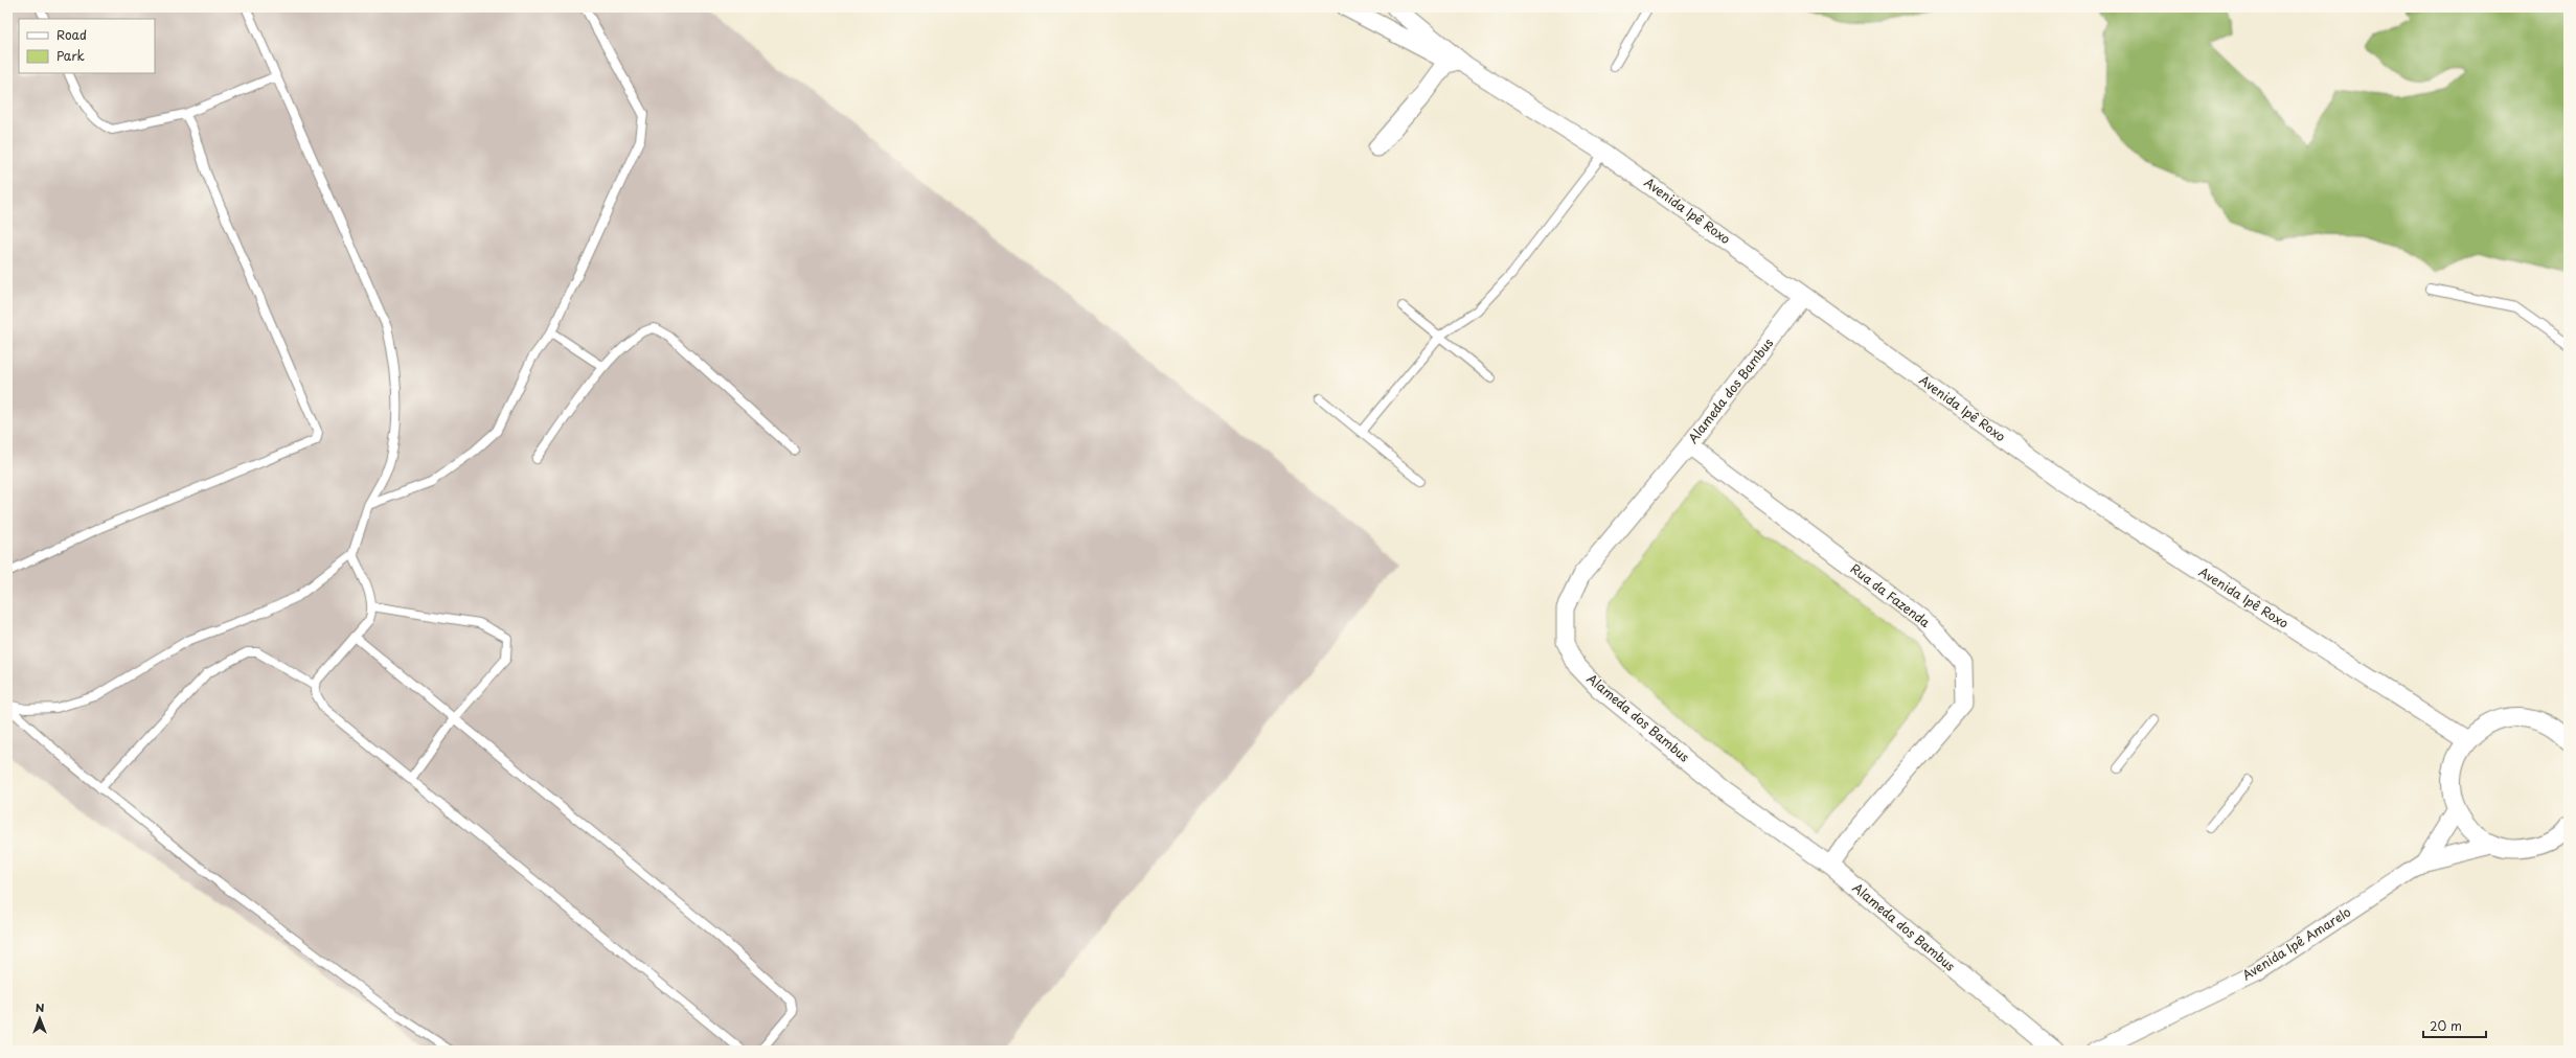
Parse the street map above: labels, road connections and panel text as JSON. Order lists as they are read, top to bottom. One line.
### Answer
{"streets":{"street":["Avenida Ipê Roxo","Alameda dos Bambus","Rua da Fazenda","Avenida Ipê Amarelo"]},"crossings":[["Avenida Ipê Roxo","Alameda dos Bambus"],["Alameda dos Bambus","Rua da Fazenda"]],"legend":["Road","Park"],"scale_bar":"20 m","north":"top"}
